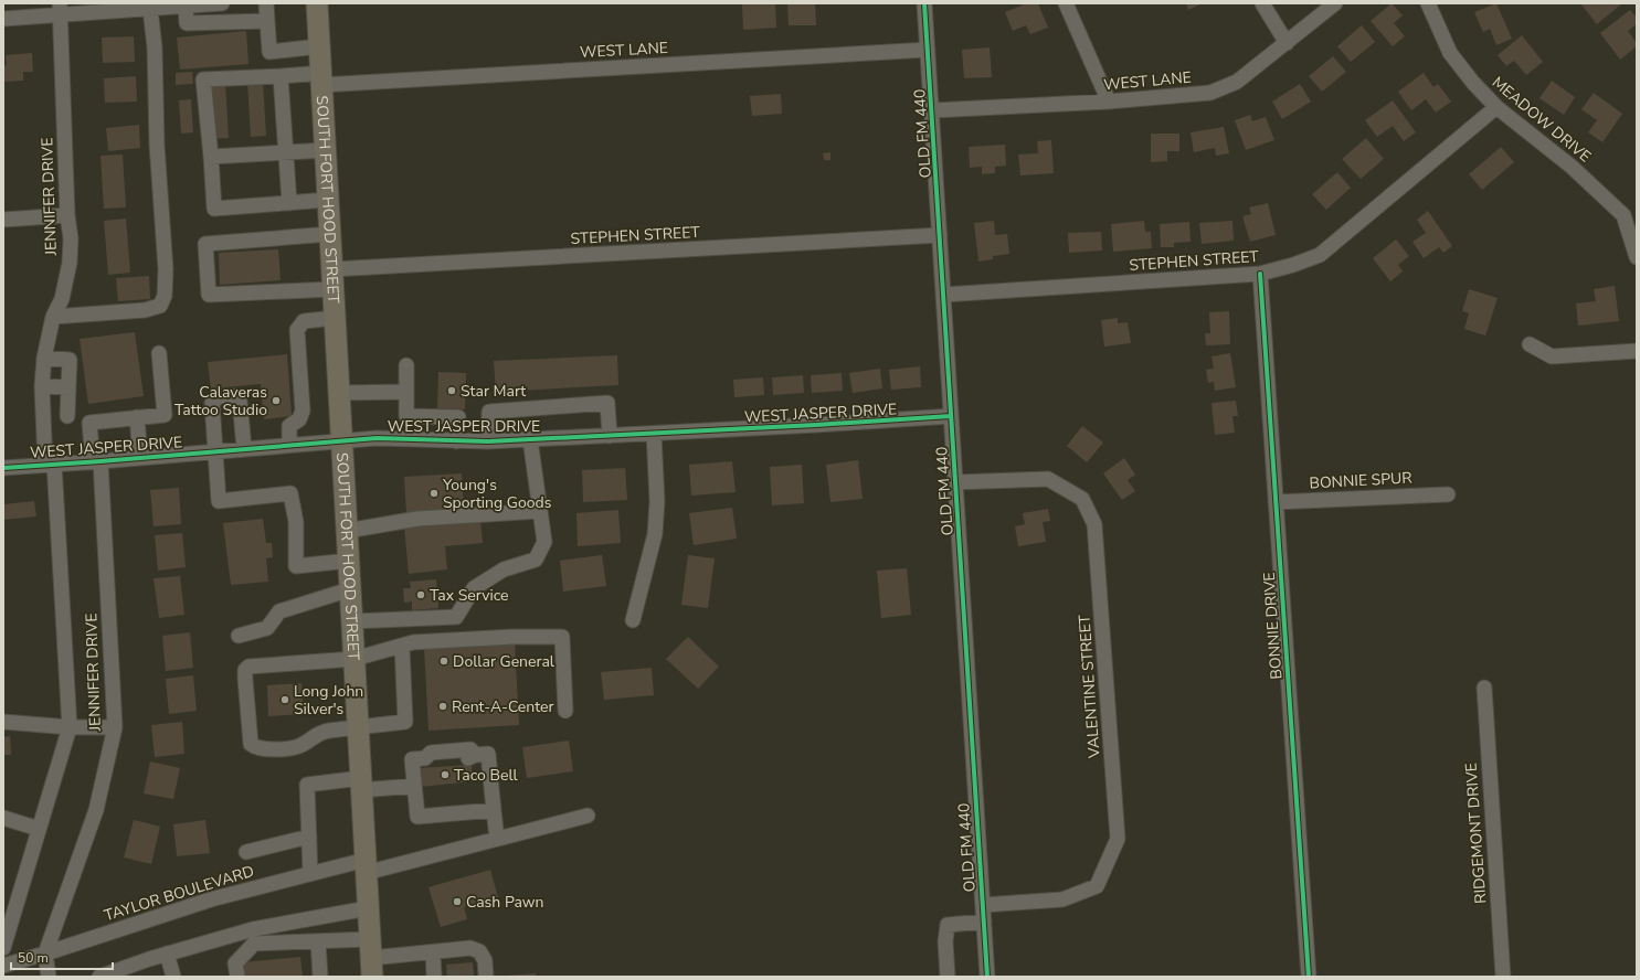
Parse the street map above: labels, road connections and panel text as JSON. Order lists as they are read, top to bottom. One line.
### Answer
{"streets":{"highway":["SOUTH FORT HOOD STREET"],"street":["WEST LANE","MEADOW DRIVE","OLD FM 440","JENNIFER DRIVE","STEPHEN STREET","WEST JASPER DRIVE","BONNIE SPUR","BONNIE DRIVE","VALENTINE STREET","RIDGEMONT DRIVE","TAYLOR BOULEVARD"]},"crossings":[["WEST LANE","OLD FM 440"],["WEST LANE","SOUTH FORT HOOD STREET"],["MEADOW DRIVE","STEPHEN STREET"],["OLD FM 440","STEPHEN STREET"],["OLD FM 440","WEST JASPER DRIVE"],["OLD FM 440","VALENTINE STREET"],["JENNIFER DRIVE","WEST JASPER DRIVE"],["JENNIFER DRIVE","TAYLOR BOULEVARD"],["SOUTH FORT HOOD STREET","STEPHEN STREET"],["SOUTH FORT HOOD STREET","WEST JASPER DRIVE"],["SOUTH FORT HOOD STREET","TAYLOR BOULEVARD"],["STEPHEN STREET","BONNIE DRIVE"],["BONNIE SPUR","BONNIE DRIVE"]],"places":["Star Mart","Calaveras Tattoo Studio","Young's Sporting Goods","Tax Service","Dollar General","Long John Silver's","Rent-A-Center","Taco Bell","Cash Pawn"],"scale_bar":"50 m"}
